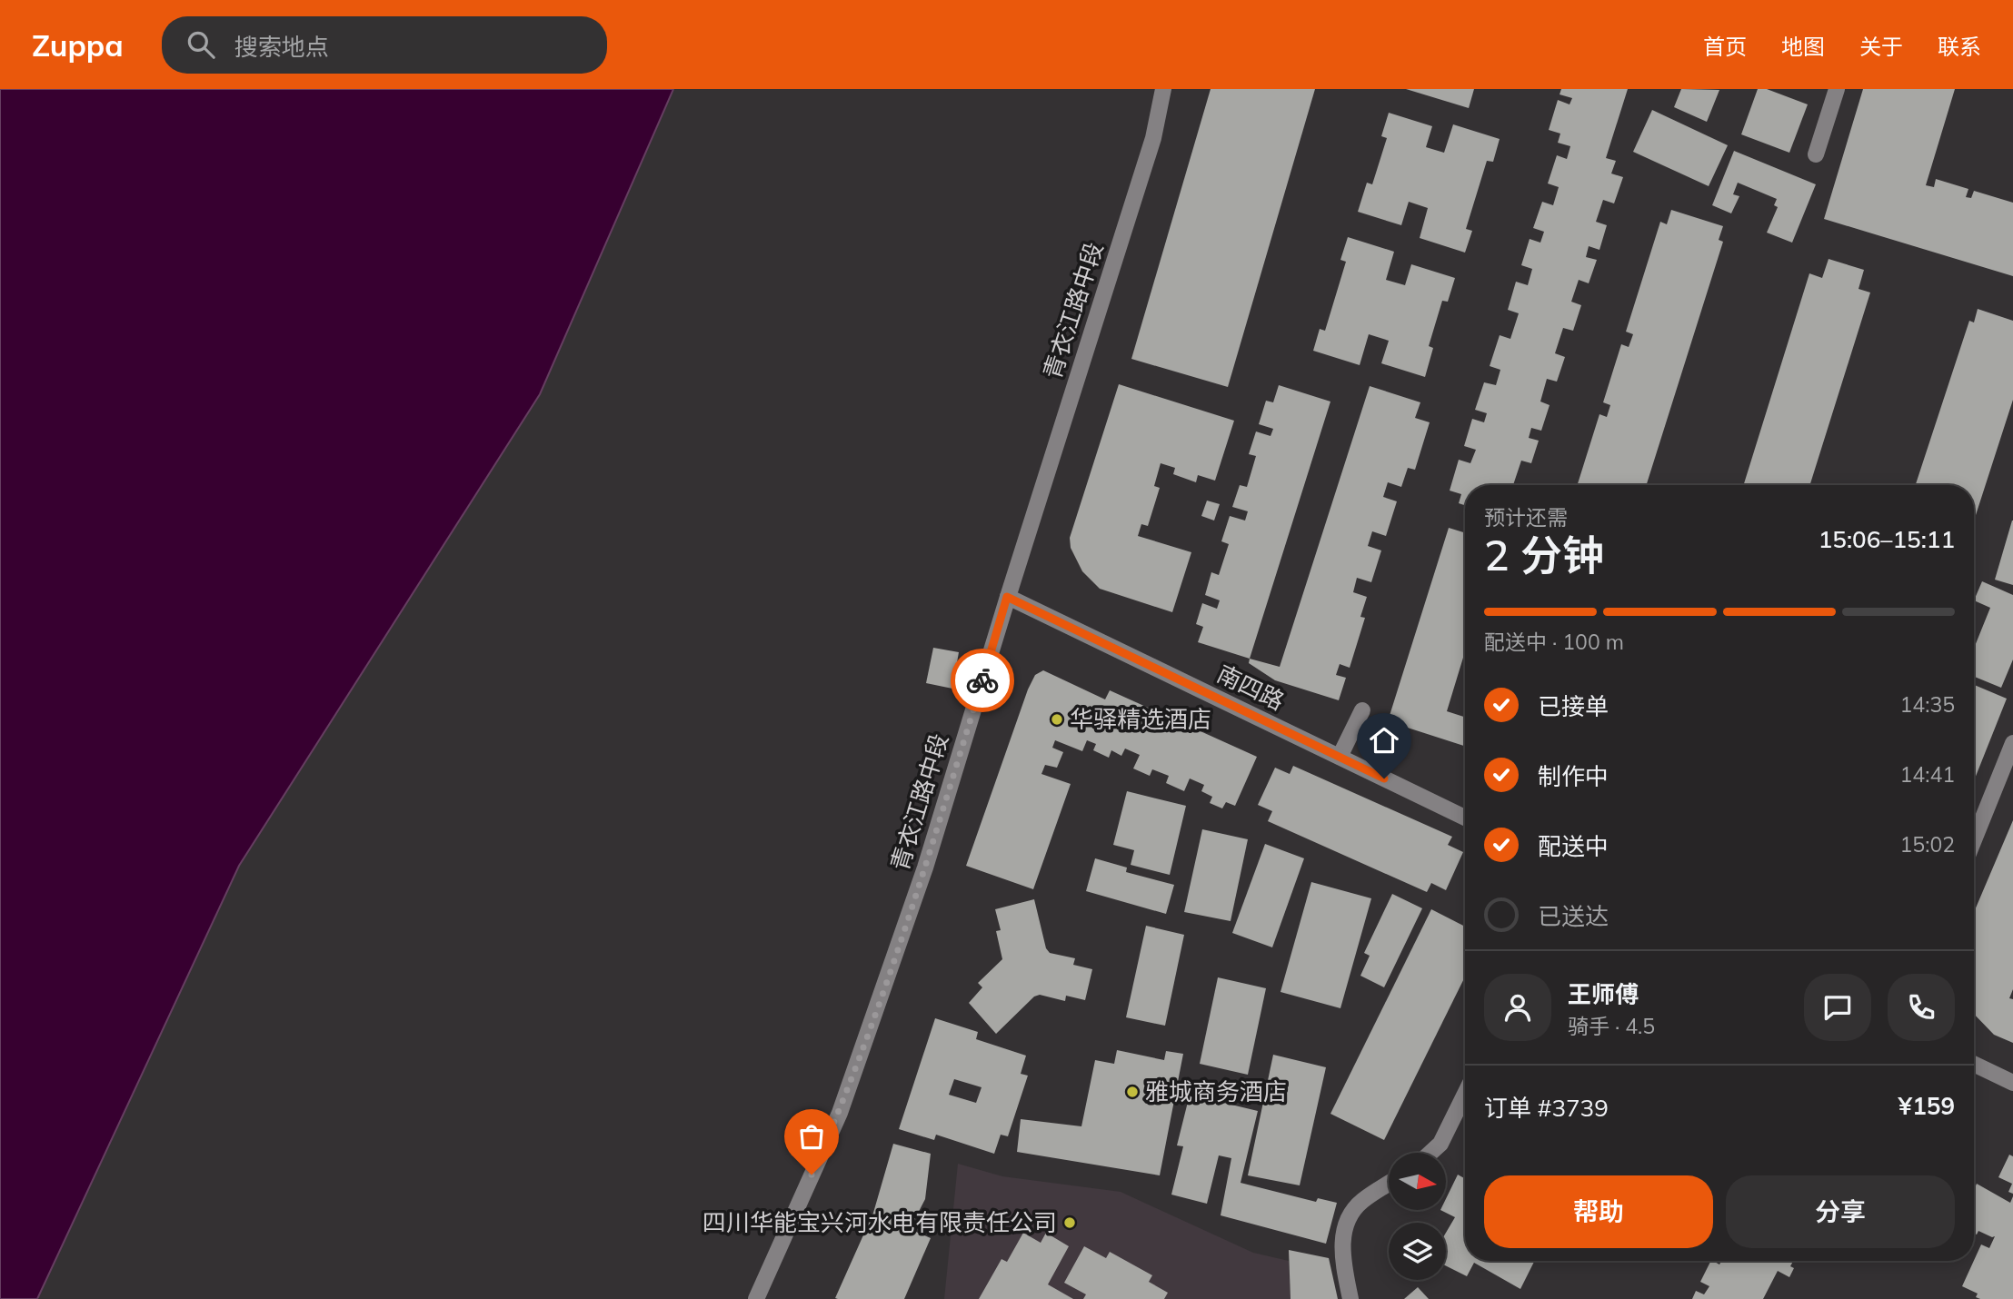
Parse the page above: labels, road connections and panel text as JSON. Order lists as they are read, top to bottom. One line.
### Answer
{"streets":{"main road":["青衣江路中段","南四路"]},"crossings":[["青衣江路中段","南四路"]],"places":["华驿精选酒店","雅城商务酒店","四川华能宝兴河水电有限责任公司"],"north":"right","page":{"header":"Zuppa","search":"搜索地点","nav":["首页","地图","关于","联系"],"heading":["2 分钟","预计还需","15:06–15:11"],"panel":["王师傅","骑手 · 4.5","订单 #3739","¥159"],"bar":"配送中 · 100 m","list":[["已接单","14:35"],["制作中","14:41"],["配送中","15:02"],"已送达"],"buttons":["帮助","分享"]}}
